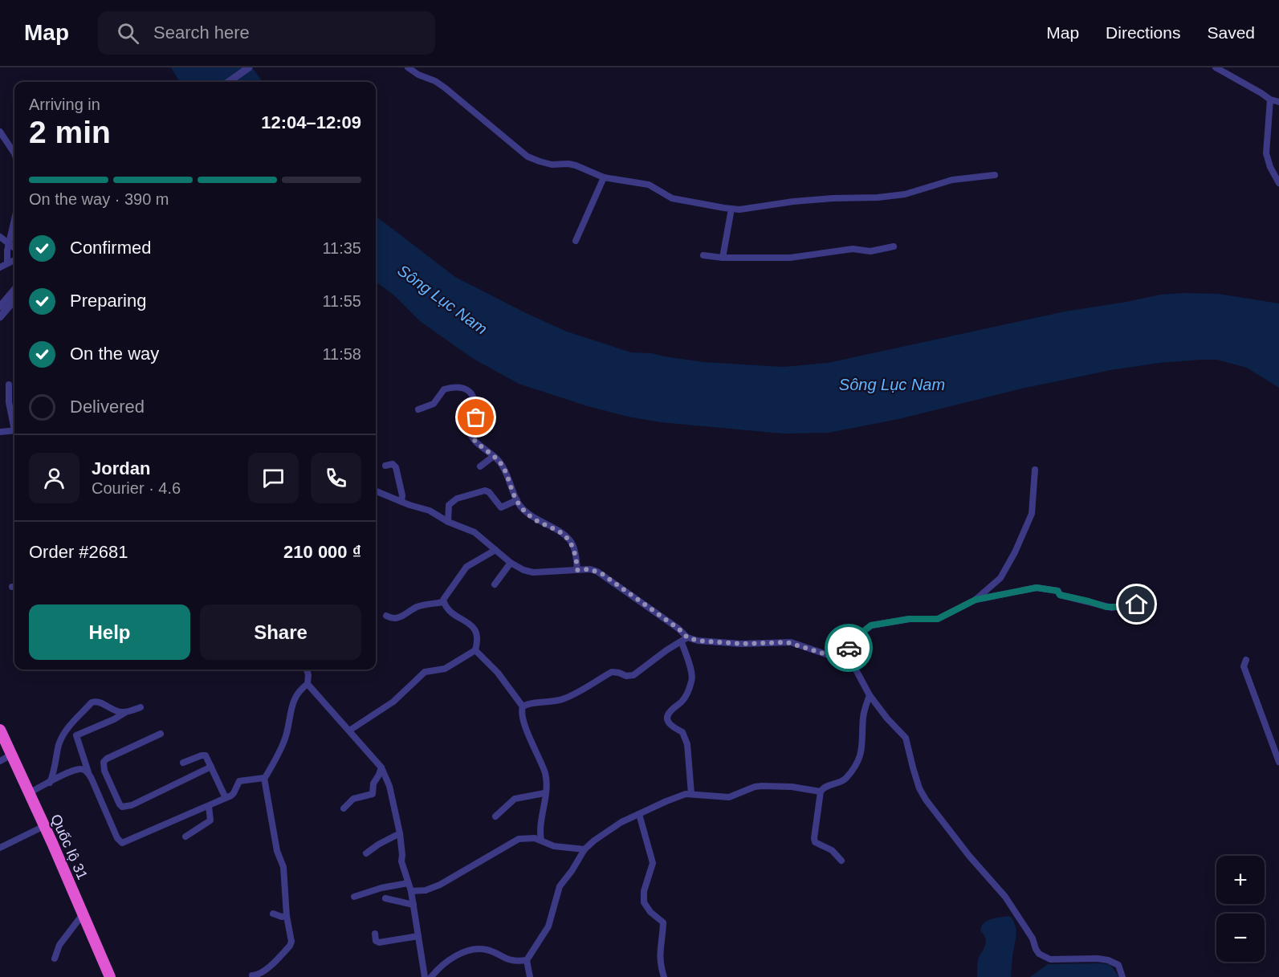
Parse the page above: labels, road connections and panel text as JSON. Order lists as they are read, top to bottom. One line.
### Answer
{"streets":{"highway":["Quốc lộ 31"]},"water":["Sông Lục Nam"],"page":{"header":"Map","search":"Search here","nav":["Map","Directions","Saved"],"heading":["2 min","Arriving in","12:04–12:09"],"panel":["Jordan","Courier · 4.6","Order #2681","210 000 ₫"],"bar":"On the way · 390 m","list":[["Confirmed","11:35"],["Preparing","11:55"],["On the way","11:58"],"Delivered"],"buttons":["Help","Share"],"map_buttons":["+","−"]}}
